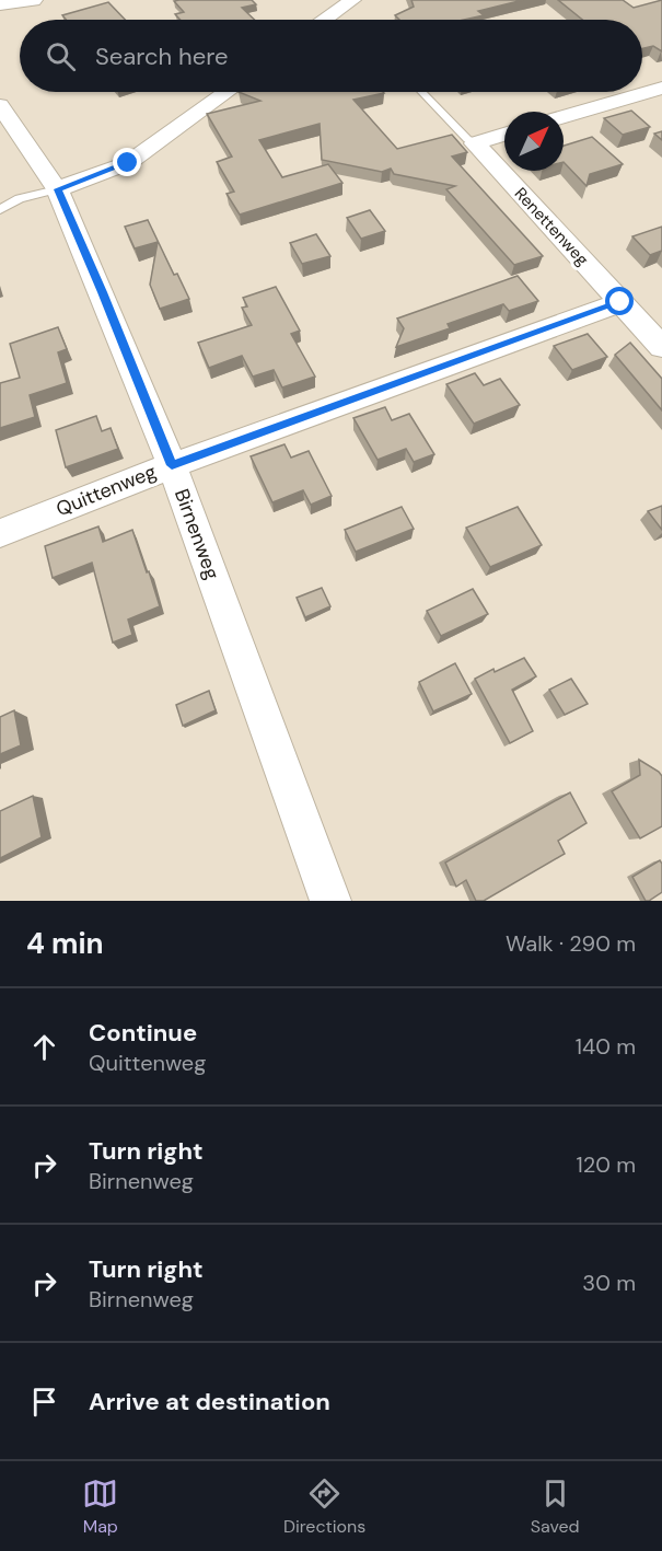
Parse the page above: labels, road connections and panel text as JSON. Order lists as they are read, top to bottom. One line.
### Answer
{"streets":{"street":["Renettenweg","Quittenweg","Birnenweg"]},"crossings":[["Renettenweg","Quittenweg"],["Quittenweg","Birnenweg"]],"north":"top right","page":{"search":"Search here","heading":["4 min","Walk · 290 m"],"list":[["Continue","Quittenweg","140 m"],["Turn right","Birnenweg","120 m"],["Turn right","Birnenweg","30 m"],"Arrive at destination"],"nav":["Map","Directions","Saved"]}}
